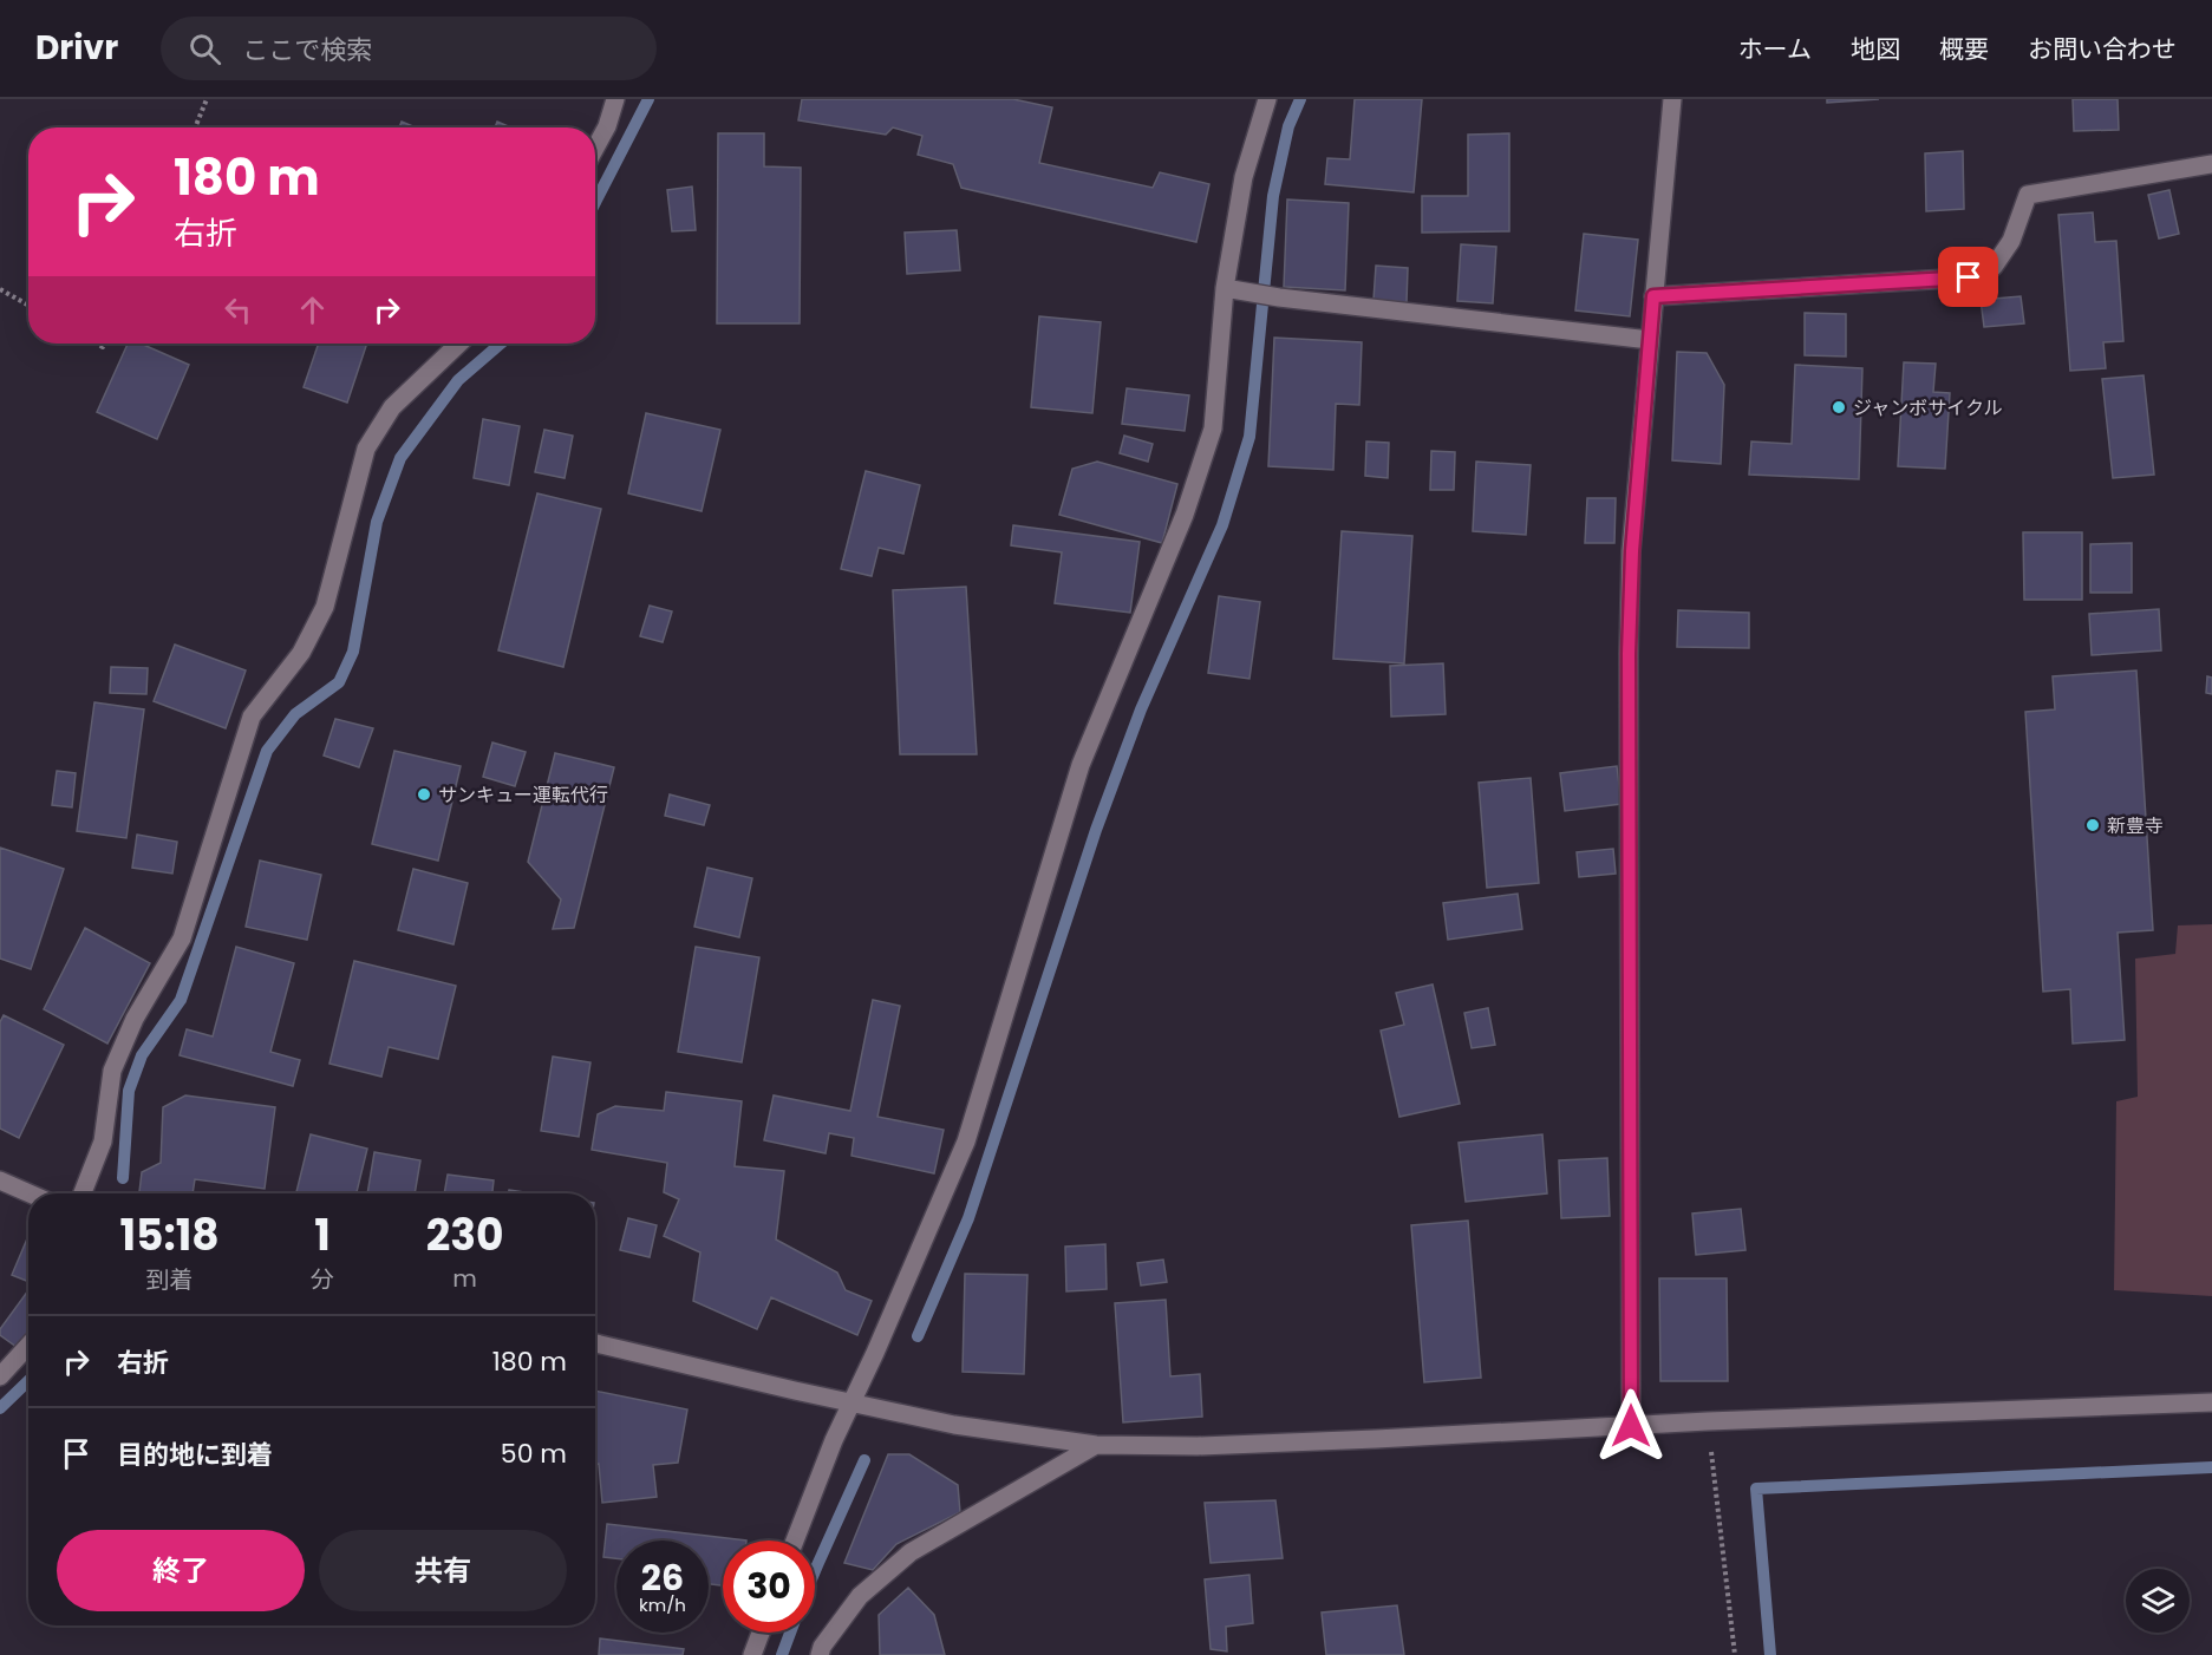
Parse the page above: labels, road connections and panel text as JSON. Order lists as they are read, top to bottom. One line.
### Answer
{"places":["ジャンボサイクル","サンキュー運転代行","新豊寺"],"page":{"header":"Drivr","search":"ここで検索","nav":["ホーム","地図","概要","お問い合わせ"],"turn":["180 m","右折"],"eta":["15:18","到着","1","分","230","m"],"list":[{"name":"右折","value":"180 m"},{"name":"目的地に到着","value":"50 m"}],"buttons":["終了","共有"],"speed":"26 km/h","limit":"30"}}
